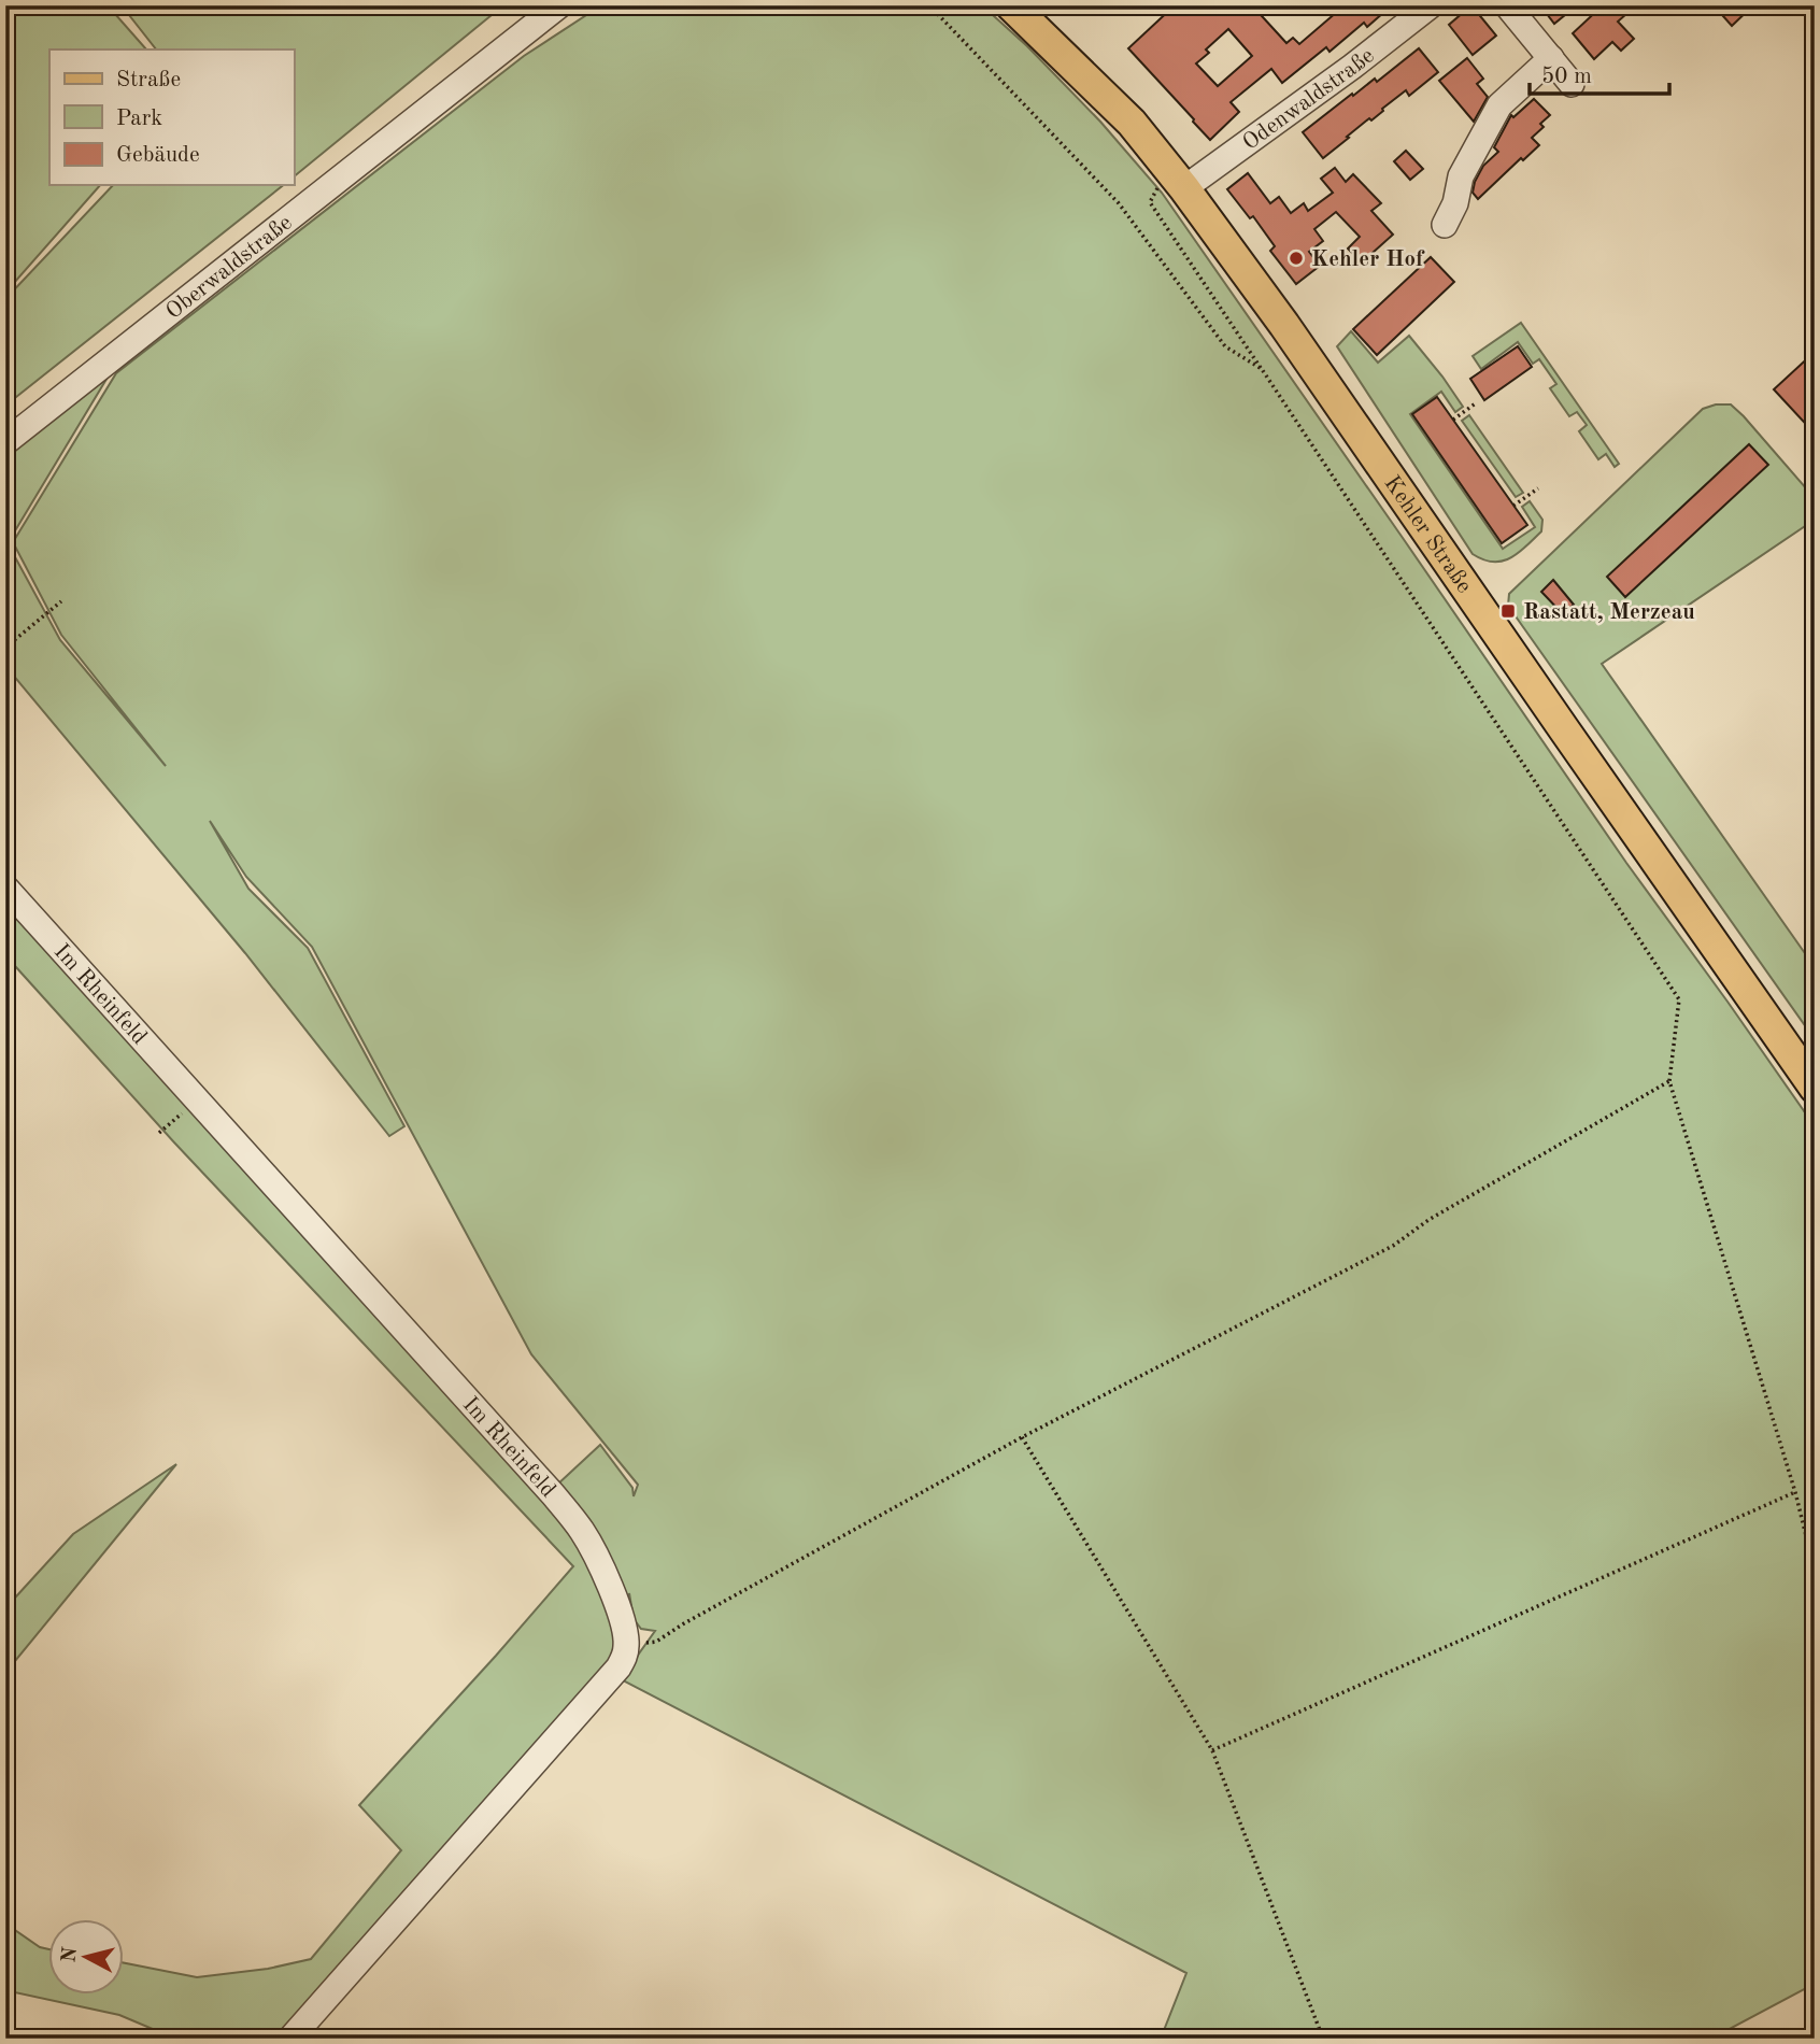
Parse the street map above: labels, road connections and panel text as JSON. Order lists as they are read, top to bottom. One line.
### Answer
{"streets":{"main road":["Kehler Straße"],"street":["Odenwaldstraße","Oberwaldstraße","Im Rheinfeld"]},"crossings":[["Odenwaldstraße","Kehler Straße"]],"places":{"other":["Kehler Hof"],"transit":["Rastatt, Merzeau"]},"legend":["Straße","Park","Gebäude"],"scale_bar":"50 m","north":"left"}
